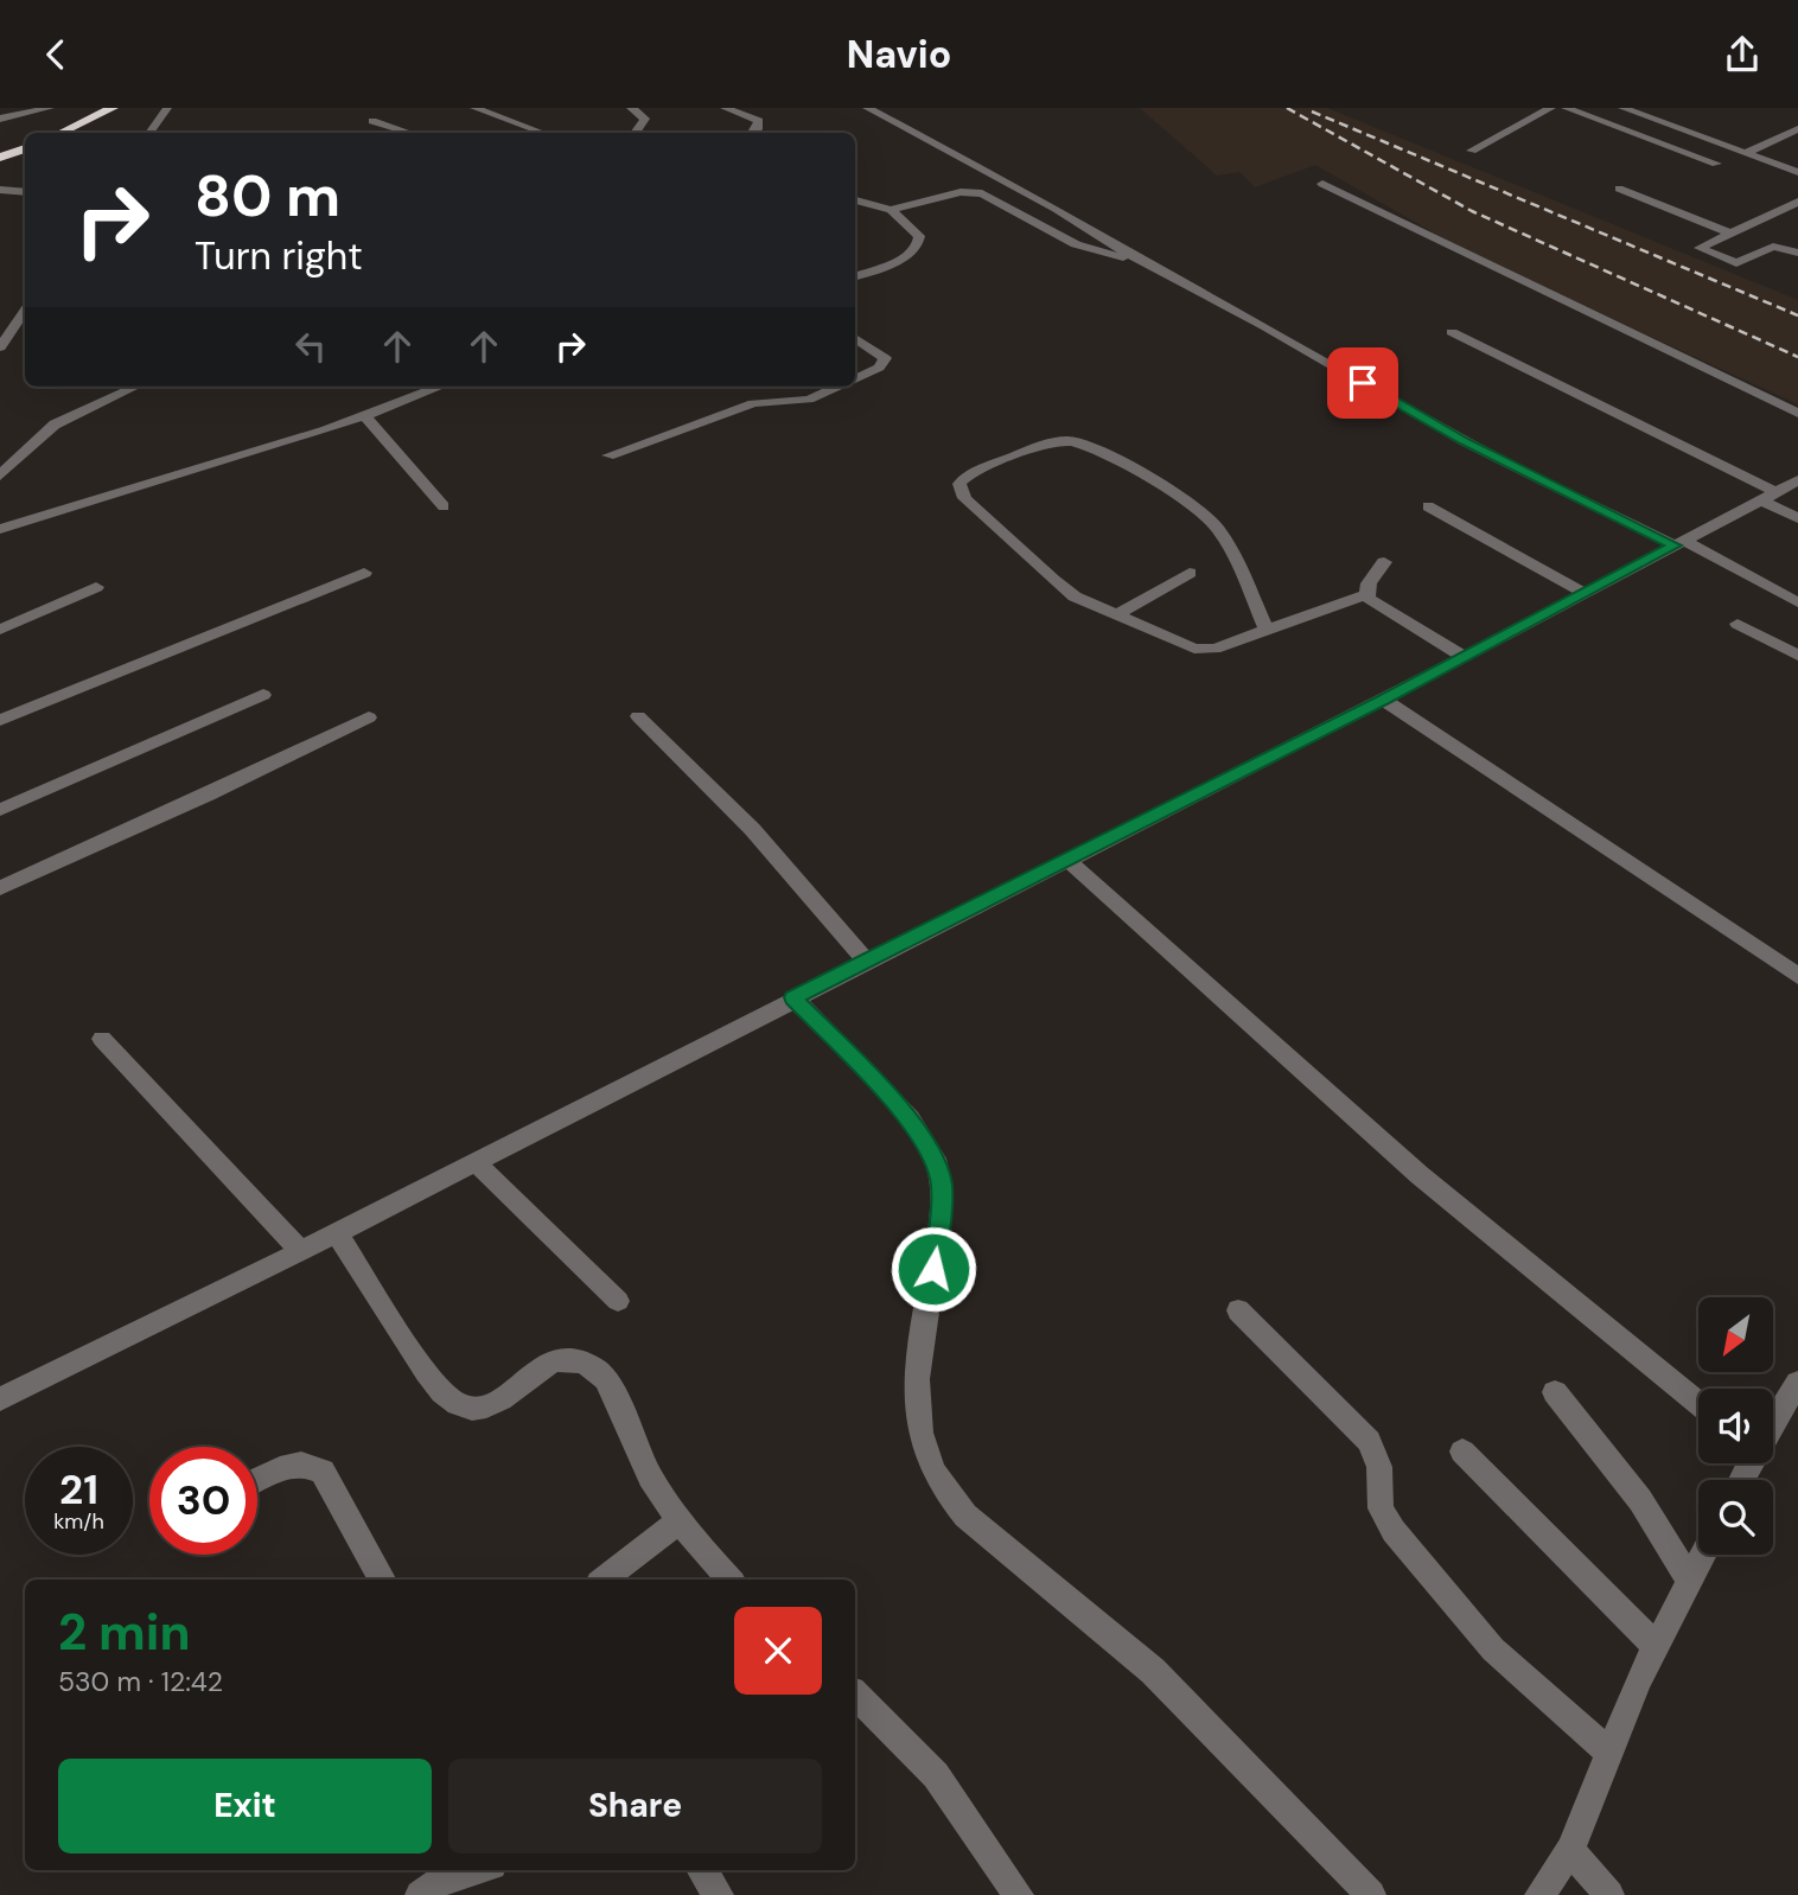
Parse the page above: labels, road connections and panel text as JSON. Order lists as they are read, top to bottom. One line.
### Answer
{"north":"bottom left","page":{"header":"Navio","turn":["80 m","Turn right"],"speed":"21 km/h","limit":"30","heading":["2 min","530 m · 12:42"],"buttons":["Exit","Share"]}}
